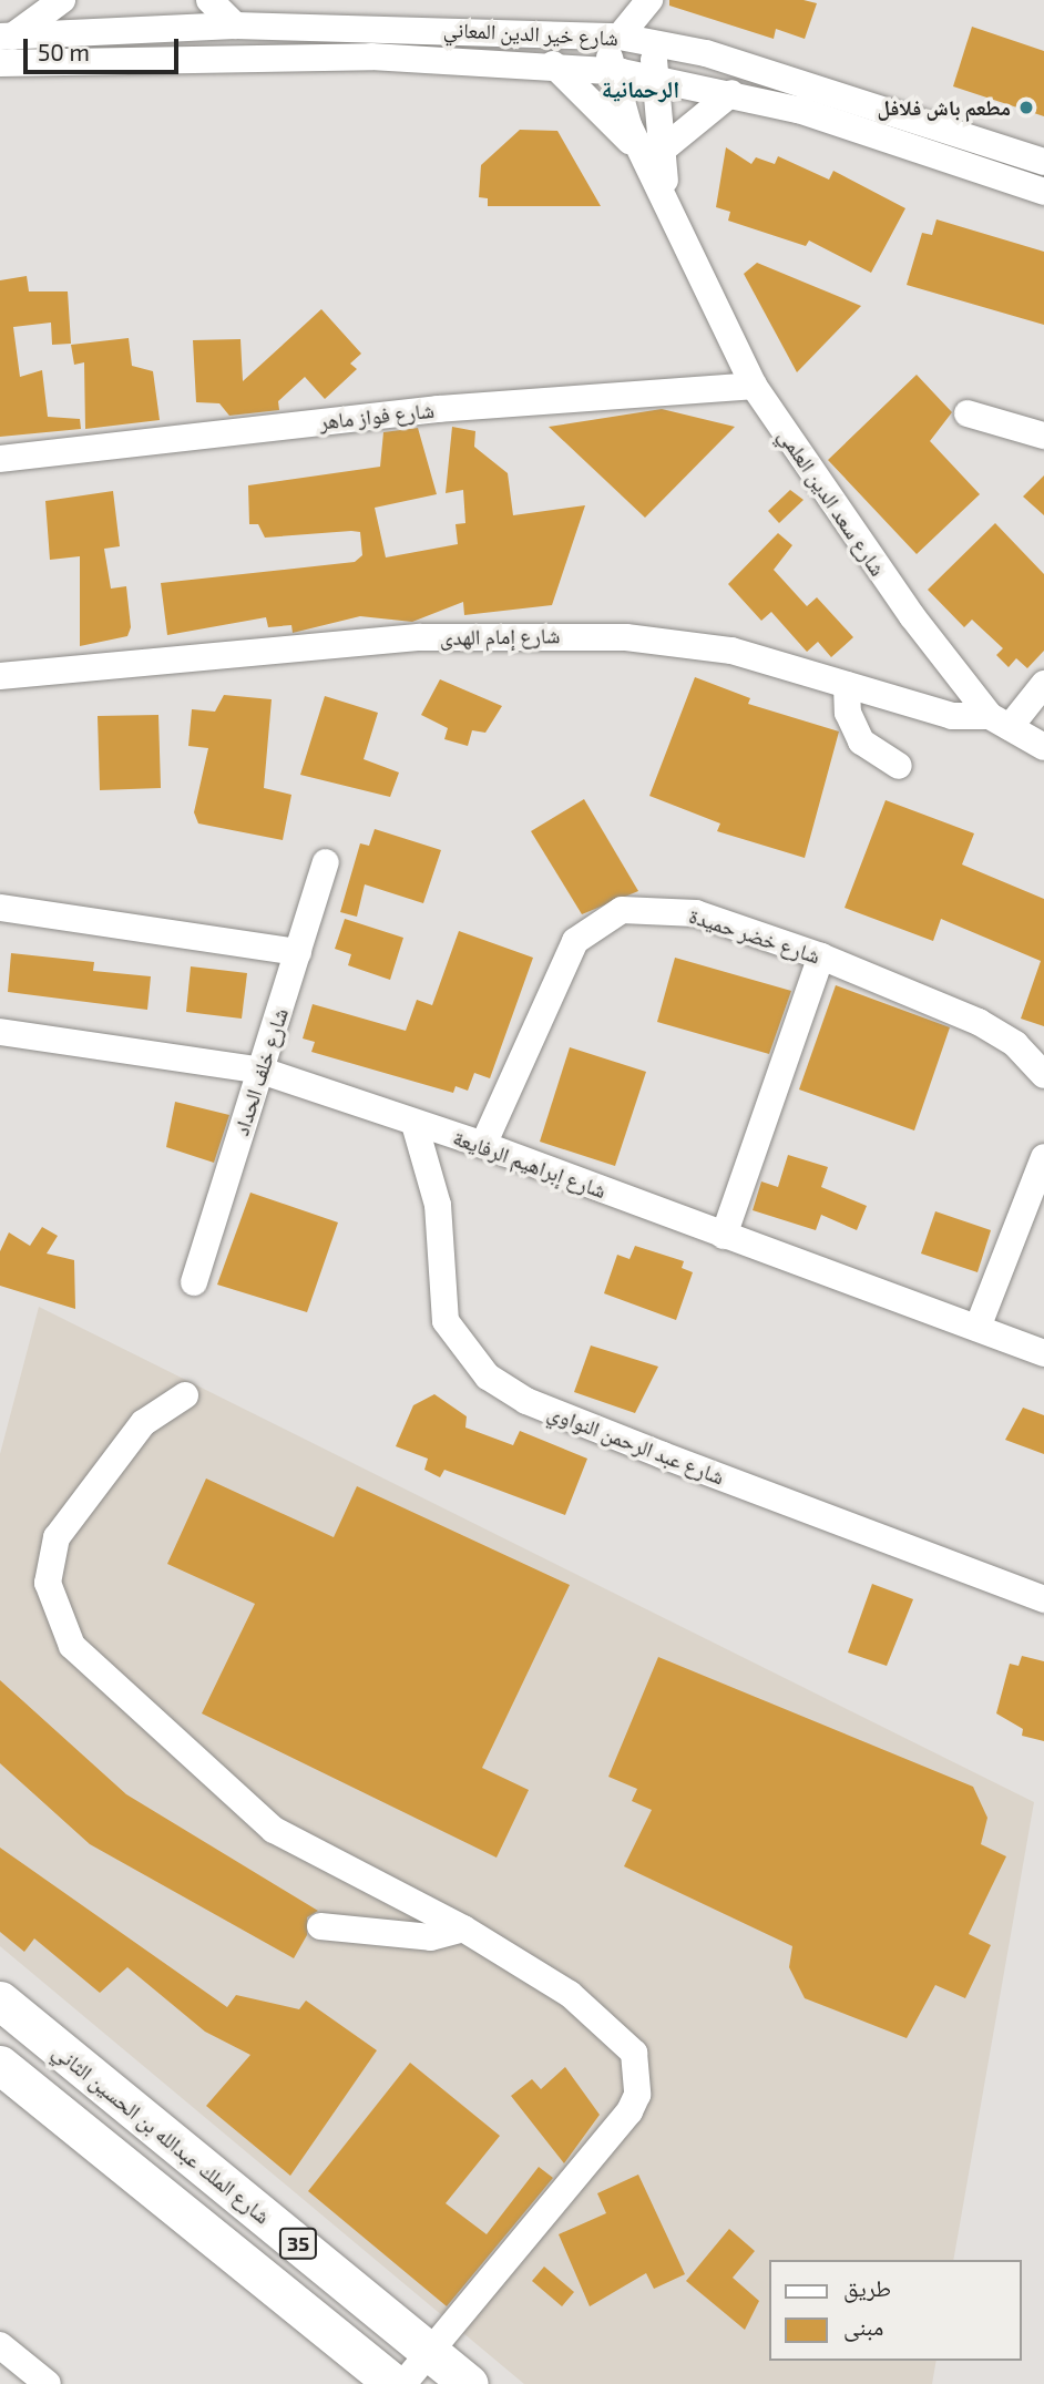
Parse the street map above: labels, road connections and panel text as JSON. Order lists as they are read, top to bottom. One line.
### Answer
{"streets":{"highway":["شارع الملك عبدالله بن الحسين الثاني","35"],"street":["شارع خير الدين المعاني","شارع فواز ماهر","شارع سعد الدين العلمي","شارع إمام الهدى","شارع خضر حميدة","شارع خلف الحداد","شارع إبراهيم الرفايعة","شارع عبد الرحمن النواوي"]},"crossings":[["شارع فواز ماهر","شارع سعد الدين العلمي"],["شارع سعد الدين العلمي","شارع إمام الهدى"],["شارع خضر حميدة","شارع إبراهيم الرفايعة"],["شارع خلف الحداد","شارع إبراهيم الرفايعة"],["شارع إبراهيم الرفايعة","شارع عبد الرحمن النواوي"]],"districts":["الرحمانية"],"places":["مطعم باش فلافل"],"legend":["طريق","مبنى"],"scale_bar":"50 m"}
